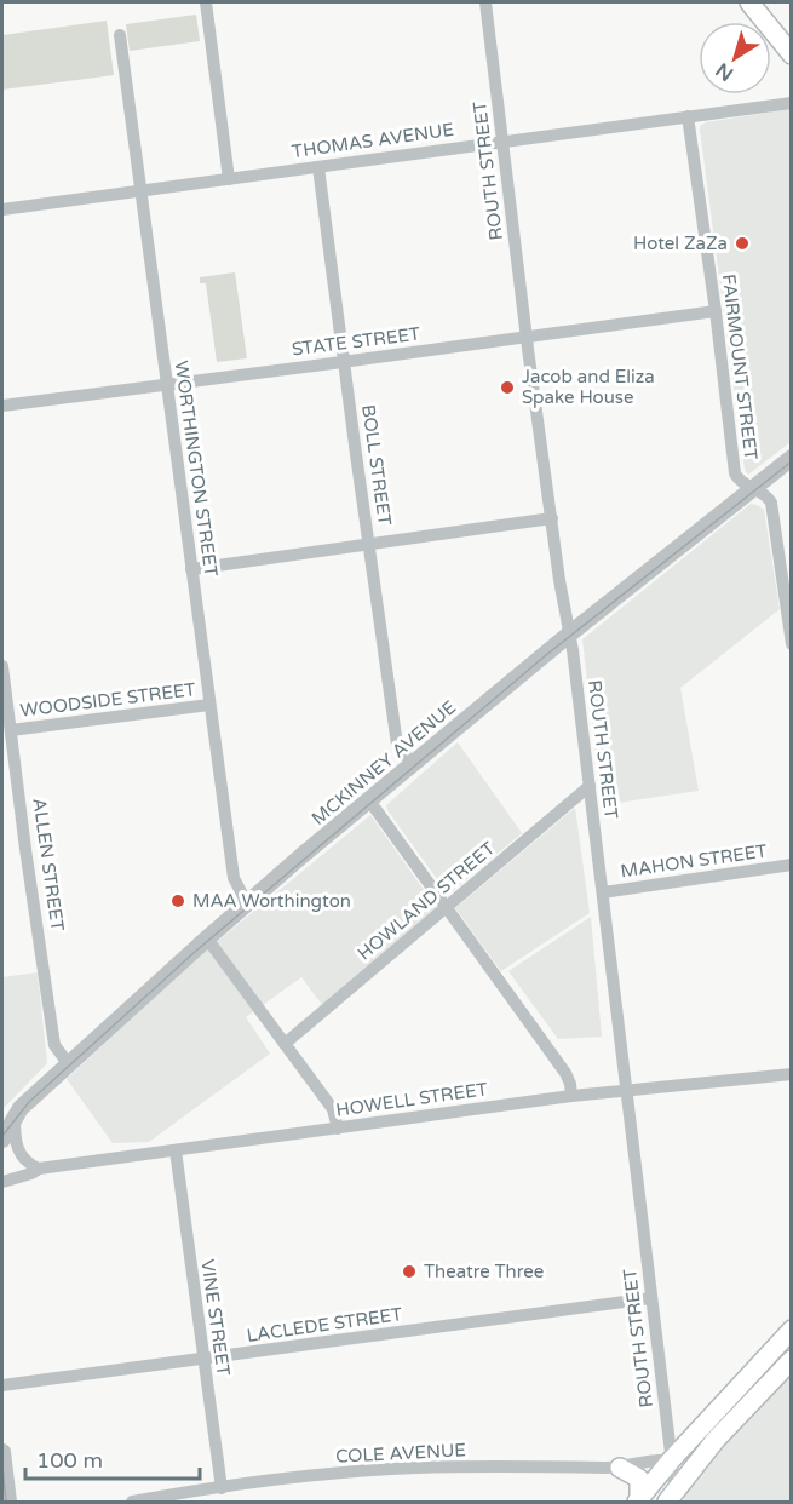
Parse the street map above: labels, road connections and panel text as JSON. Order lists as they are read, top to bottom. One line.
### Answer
{"streets":{"street":["THOMAS AVENUE","ROUTH STREET","STATE STREET","FAIRMOUNT STREET","BOLL STREET","WORTHINGTON STREET","WOODSIDE STREET","MCKINNEY AVENUE","MAHON STREET","ALLEN STREET","HOWLAND STREET","HOWELL STREET","VINE STREET","LACLEDE STREET","COLE AVENUE"]},"crossings":[["THOMAS AVENUE","ROUTH STREET"],["THOMAS AVENUE","FAIRMOUNT STREET"],["THOMAS AVENUE","BOLL STREET"],["THOMAS AVENUE","WORTHINGTON STREET"],["ROUTH STREET","STATE STREET"],["ROUTH STREET","MCKINNEY AVENUE"],["ROUTH STREET","MAHON STREET"],["ROUTH STREET","HOWLAND STREET"],["ROUTH STREET","HOWELL STREET"],["ROUTH STREET","LACLEDE STREET"],["ROUTH STREET","COLE AVENUE"],["STATE STREET","FAIRMOUNT STREET"],["STATE STREET","BOLL STREET"],["STATE STREET","WORTHINGTON STREET"],["FAIRMOUNT STREET","MCKINNEY AVENUE"],["BOLL STREET","MCKINNEY AVENUE"],["WORTHINGTON STREET","WOODSIDE STREET"],["WORTHINGTON STREET","MCKINNEY AVENUE"],["WOODSIDE STREET","ALLEN STREET"],["MCKINNEY AVENUE","ALLEN STREET"],["HOWELL STREET","VINE STREET"],["VINE STREET","LACLEDE STREET"],["VINE STREET","COLE AVENUE"]],"places":["Hotel ZaZa","Jacob and Eliza Spake House","MAA Worthington","Theatre Three"],"scale_bar":"100 m","north":"bottom left"}
